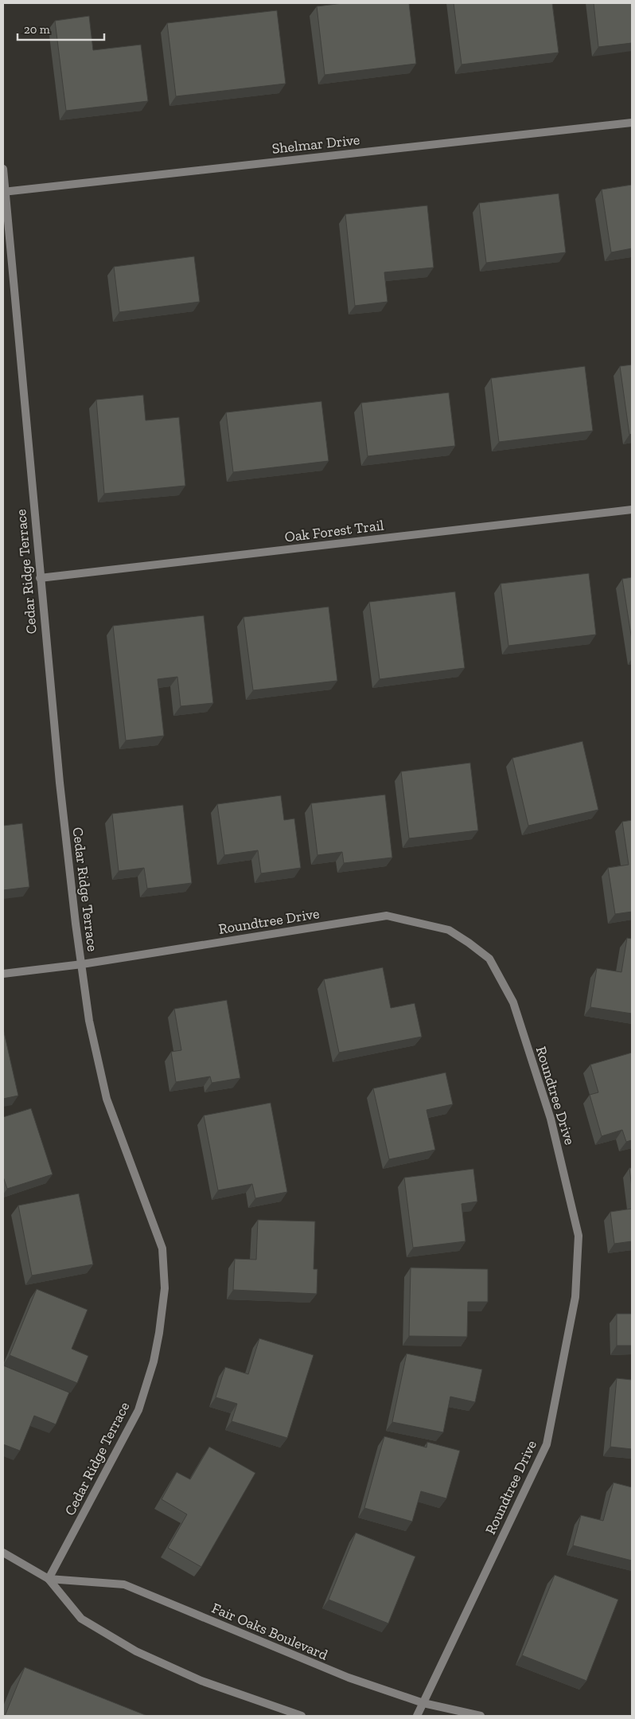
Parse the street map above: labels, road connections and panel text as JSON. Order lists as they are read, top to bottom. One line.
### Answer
{"streets":{"street":["Shelmar Drive","Oak Forest Trail","Cedar Ridge Terrace","Roundtree Drive","Fair Oaks Boulevard"]},"crossings":[["Shelmar Drive","Cedar Ridge Terrace"],["Oak Forest Trail","Cedar Ridge Terrace"],["Cedar Ridge Terrace","Roundtree Drive"],["Cedar Ridge Terrace","Fair Oaks Boulevard"],["Roundtree Drive","Fair Oaks Boulevard"]],"scale_bar":"20 m"}
